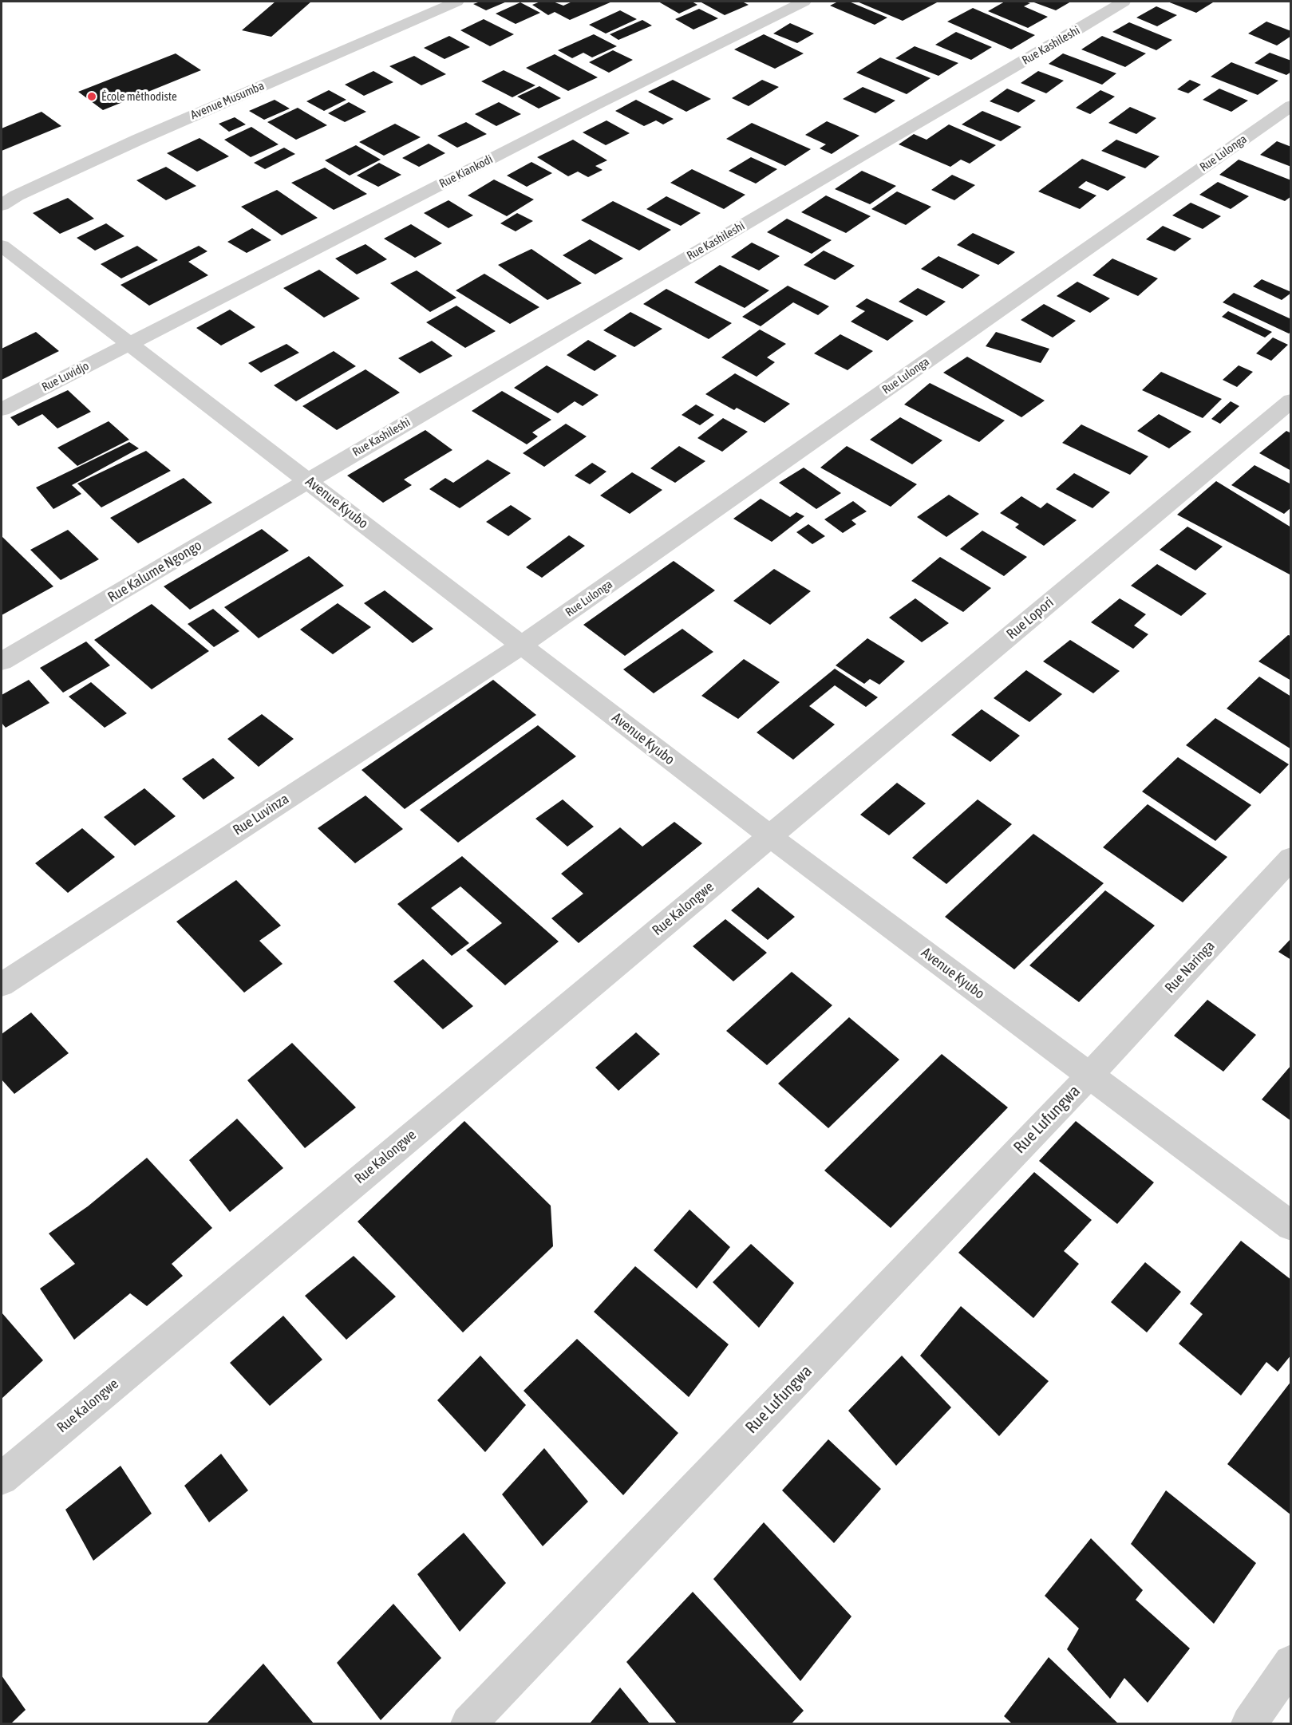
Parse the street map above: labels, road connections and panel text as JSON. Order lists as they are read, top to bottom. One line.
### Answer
{"streets":{"street":["Rue Kashileshi","Avenue Musumba","Rue Lulonga","Rue Kiankodi","Rue Luvidjo","Avenue Kyubo","Rue Kalume Ngongo","Rue Lopori","Rue Luvinza","Rue Kalongwe","Rue Naringa","Rue Lufungwa"]},"crossings":[["Rue Kashileshi","Avenue Kyubo"],["Rue Kashileshi","Rue Kalume Ngongo"],["Rue Lulonga","Avenue Kyubo"],["Rue Lulonga","Rue Luvinza"],["Rue Kiankodi","Rue Luvidjo"],["Rue Kiankodi","Avenue Kyubo"],["Rue Luvidjo","Avenue Kyubo"],["Avenue Kyubo","Rue Kalume Ngongo"],["Avenue Kyubo","Rue Lopori"],["Avenue Kyubo","Rue Luvinza"],["Avenue Kyubo","Rue Kalongwe"],["Avenue Kyubo","Rue Naringa"],["Avenue Kyubo","Rue Lufungwa"],["Rue Lopori","Rue Kalongwe"],["Rue Naringa","Rue Lufungwa"]],"places":["École méthodiste"]}
